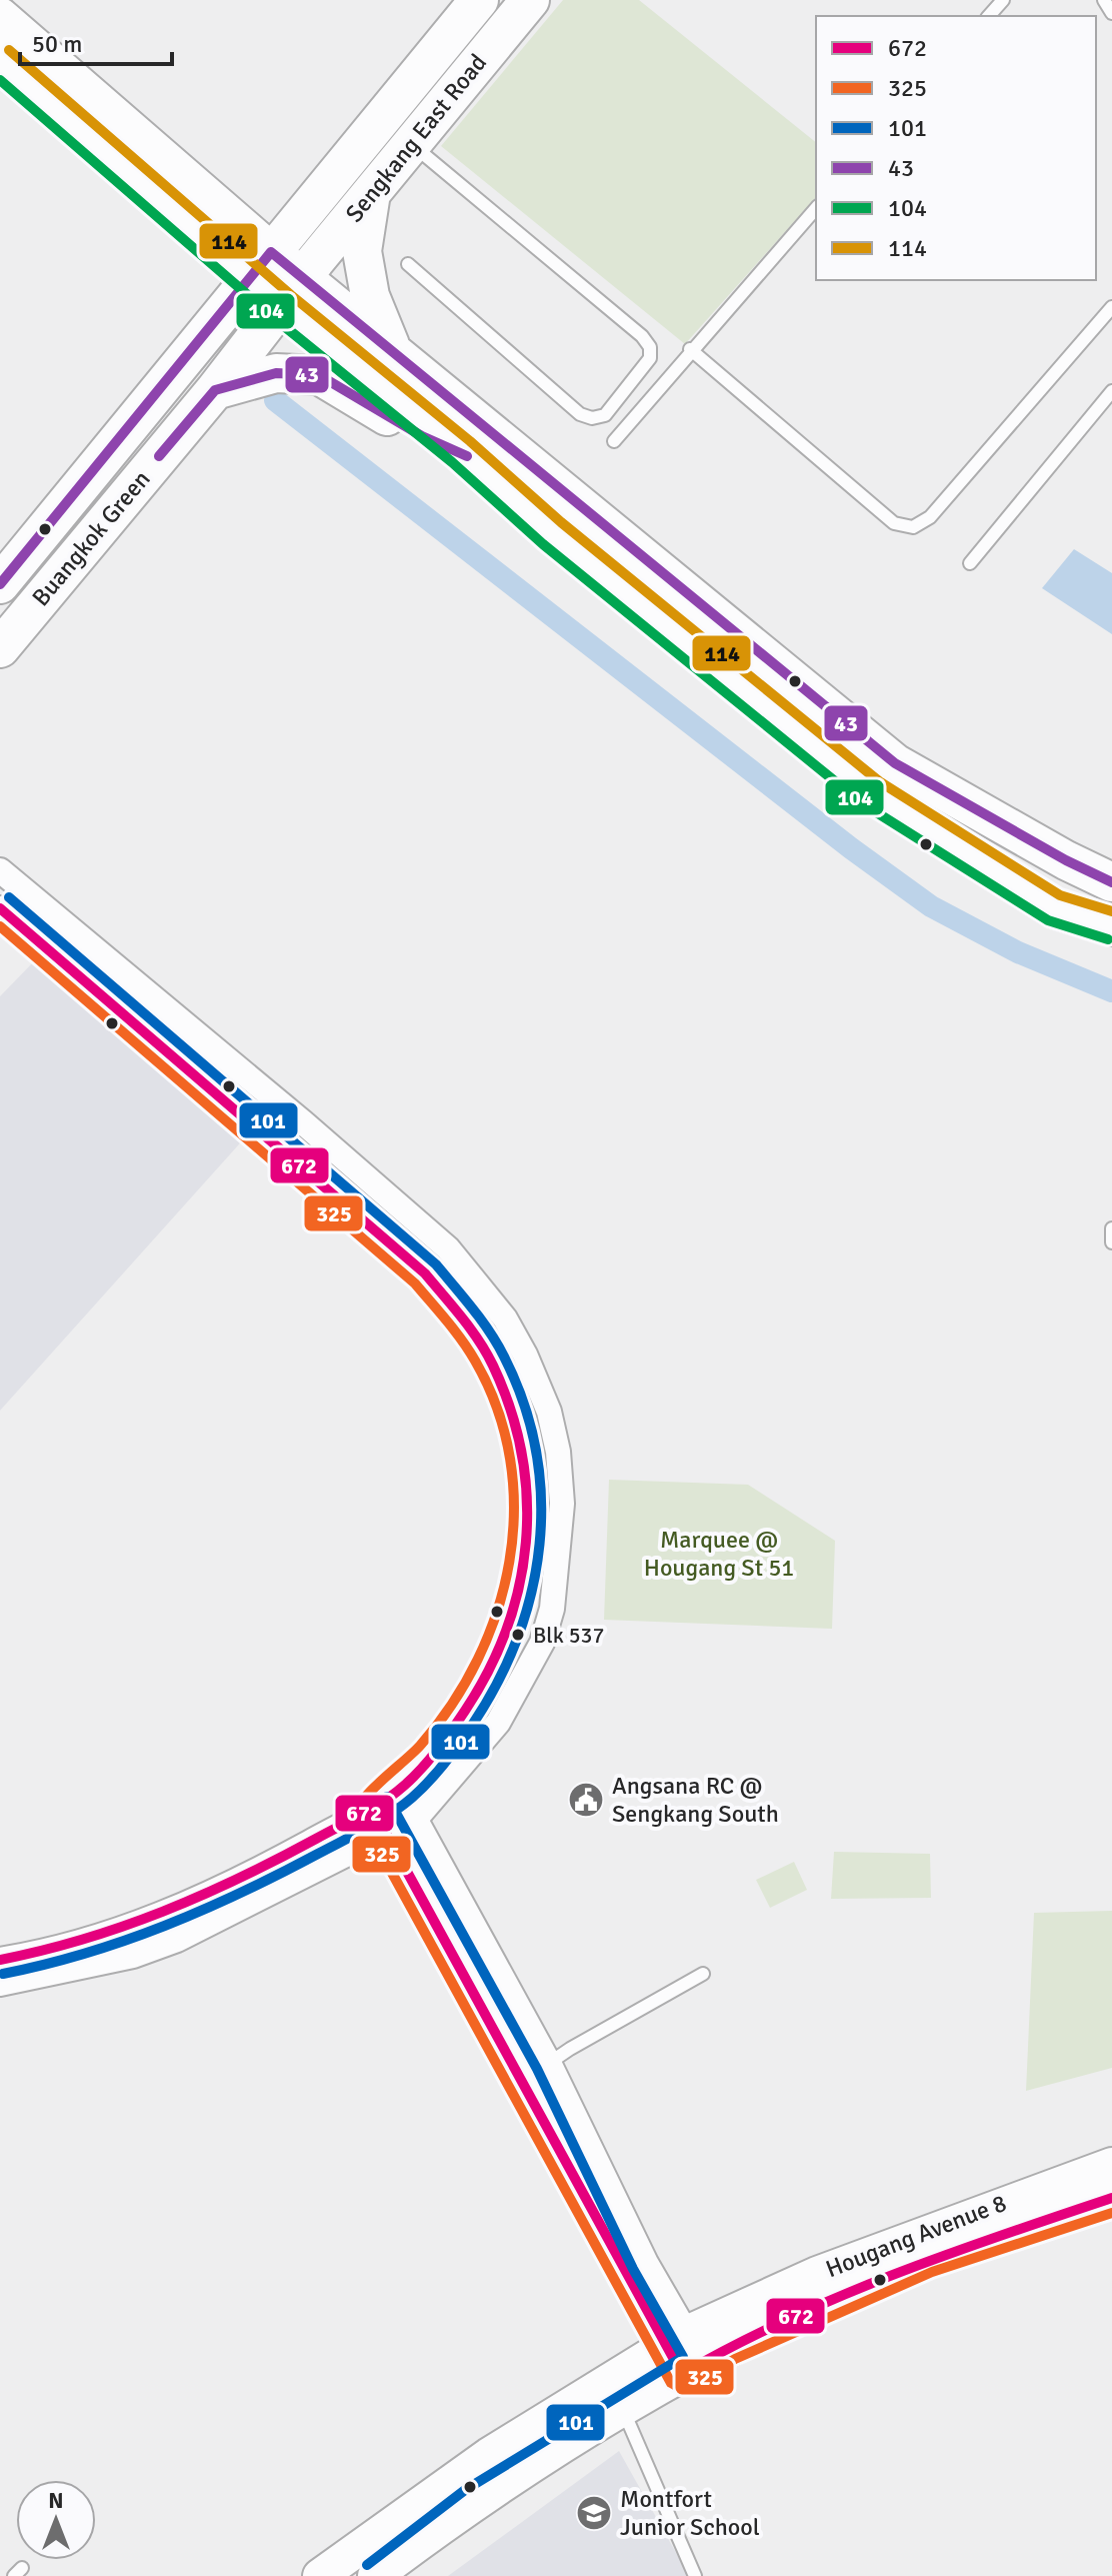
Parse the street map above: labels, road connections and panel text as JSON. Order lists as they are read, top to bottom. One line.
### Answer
{"streets":{"main road":["Sengkang East Road","Buangkok Green","Hougang Avenue 8"]},"crossings":[["Sengkang East Road","Buangkok Green"]],"parks":["Marquee @ Hougang St 51"],"places":{"other":["Blk 537"],"public building":["Angsana RC @ Sengkang South"],"school or university":["Montfort Junior School"]},"lines":["transit line 114","transit line 104","transit line 43","transit line 101","transit line 672","transit line 325"],"legend":["672","325","101","43","104","114"],"scale_bar":"50 m","north":"top"}
